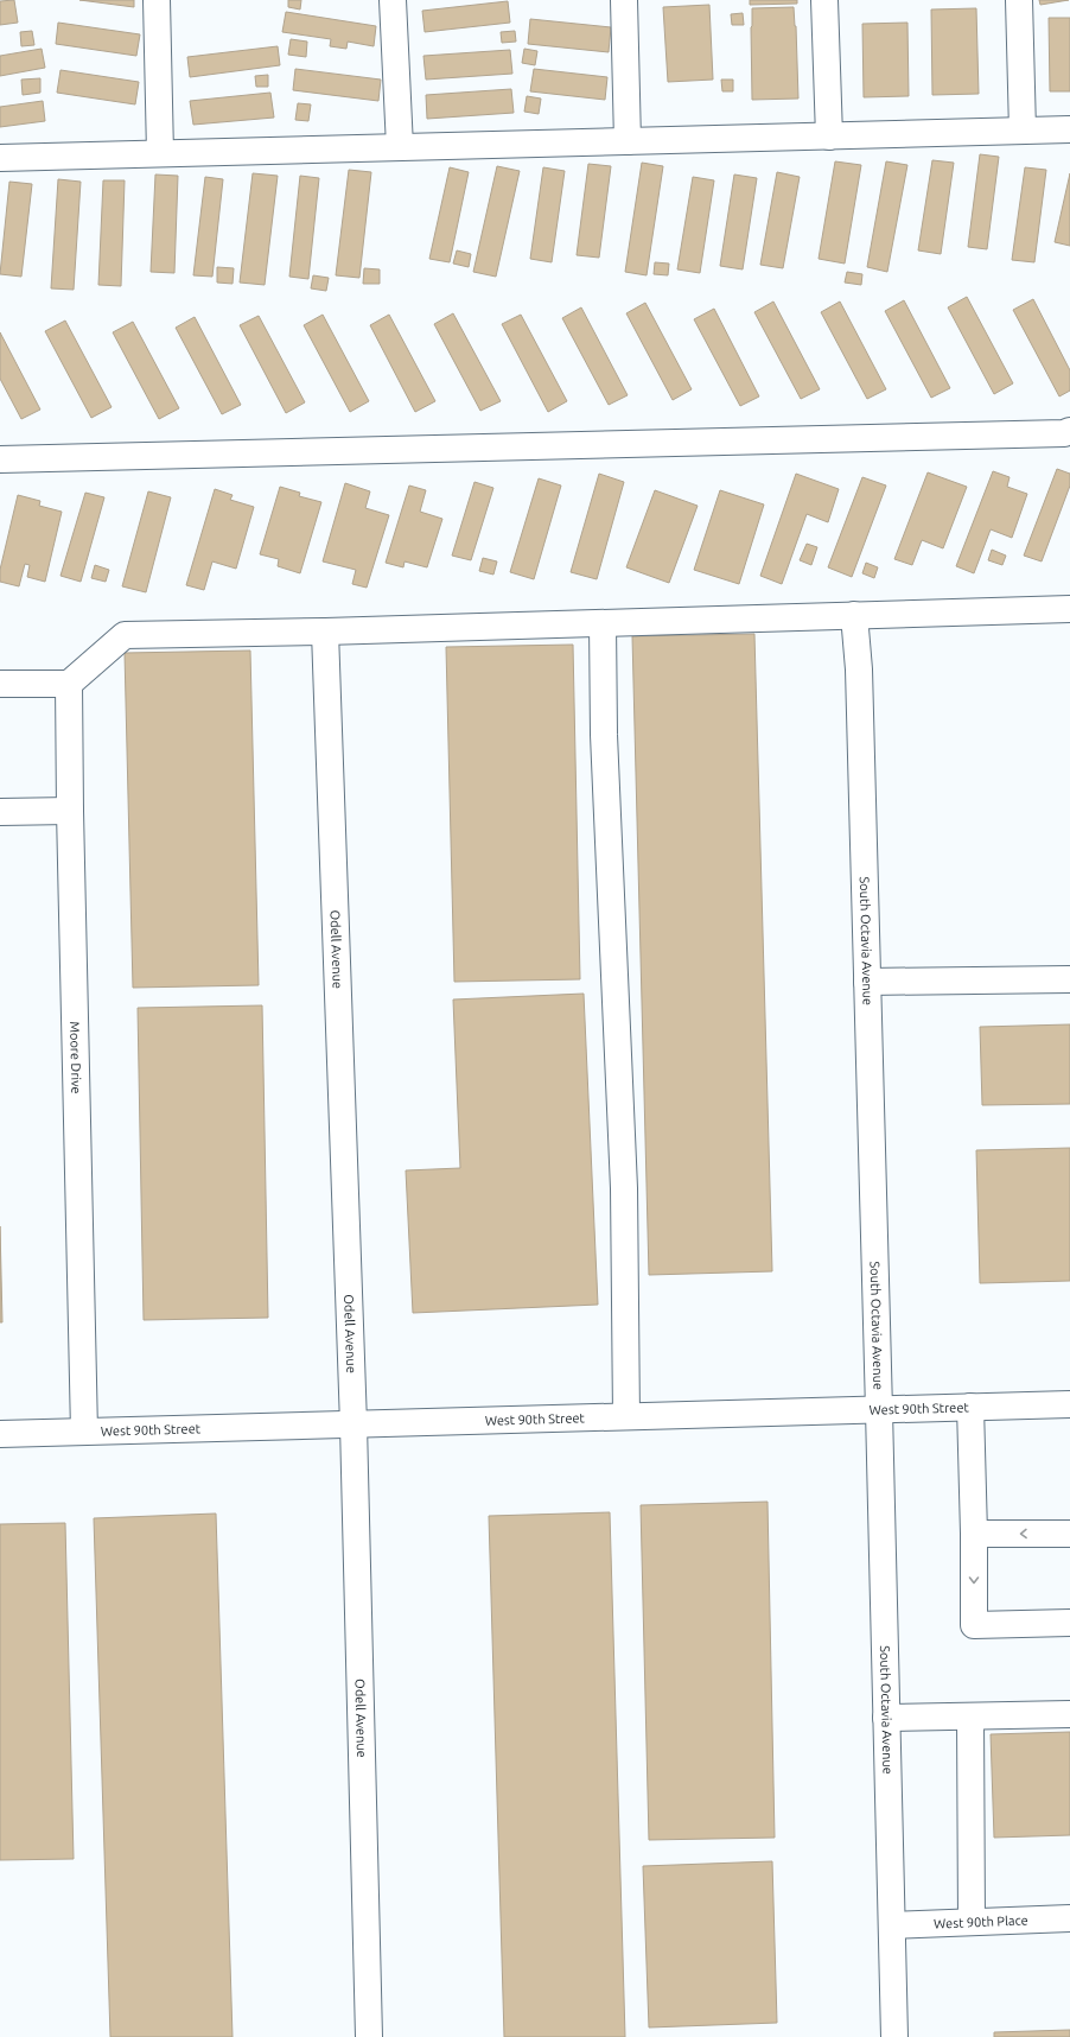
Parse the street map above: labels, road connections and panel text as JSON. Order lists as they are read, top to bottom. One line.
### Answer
{"streets":{"street":["South Octavia Avenue","Odell Avenue","Moore Drive","West 90th Street","West 90th Place"]},"crossings":[["South Octavia Avenue","West 90th Street"],["South Octavia Avenue","West 90th Place"],["Odell Avenue","West 90th Street"],["Moore Drive","West 90th Street"]]}
